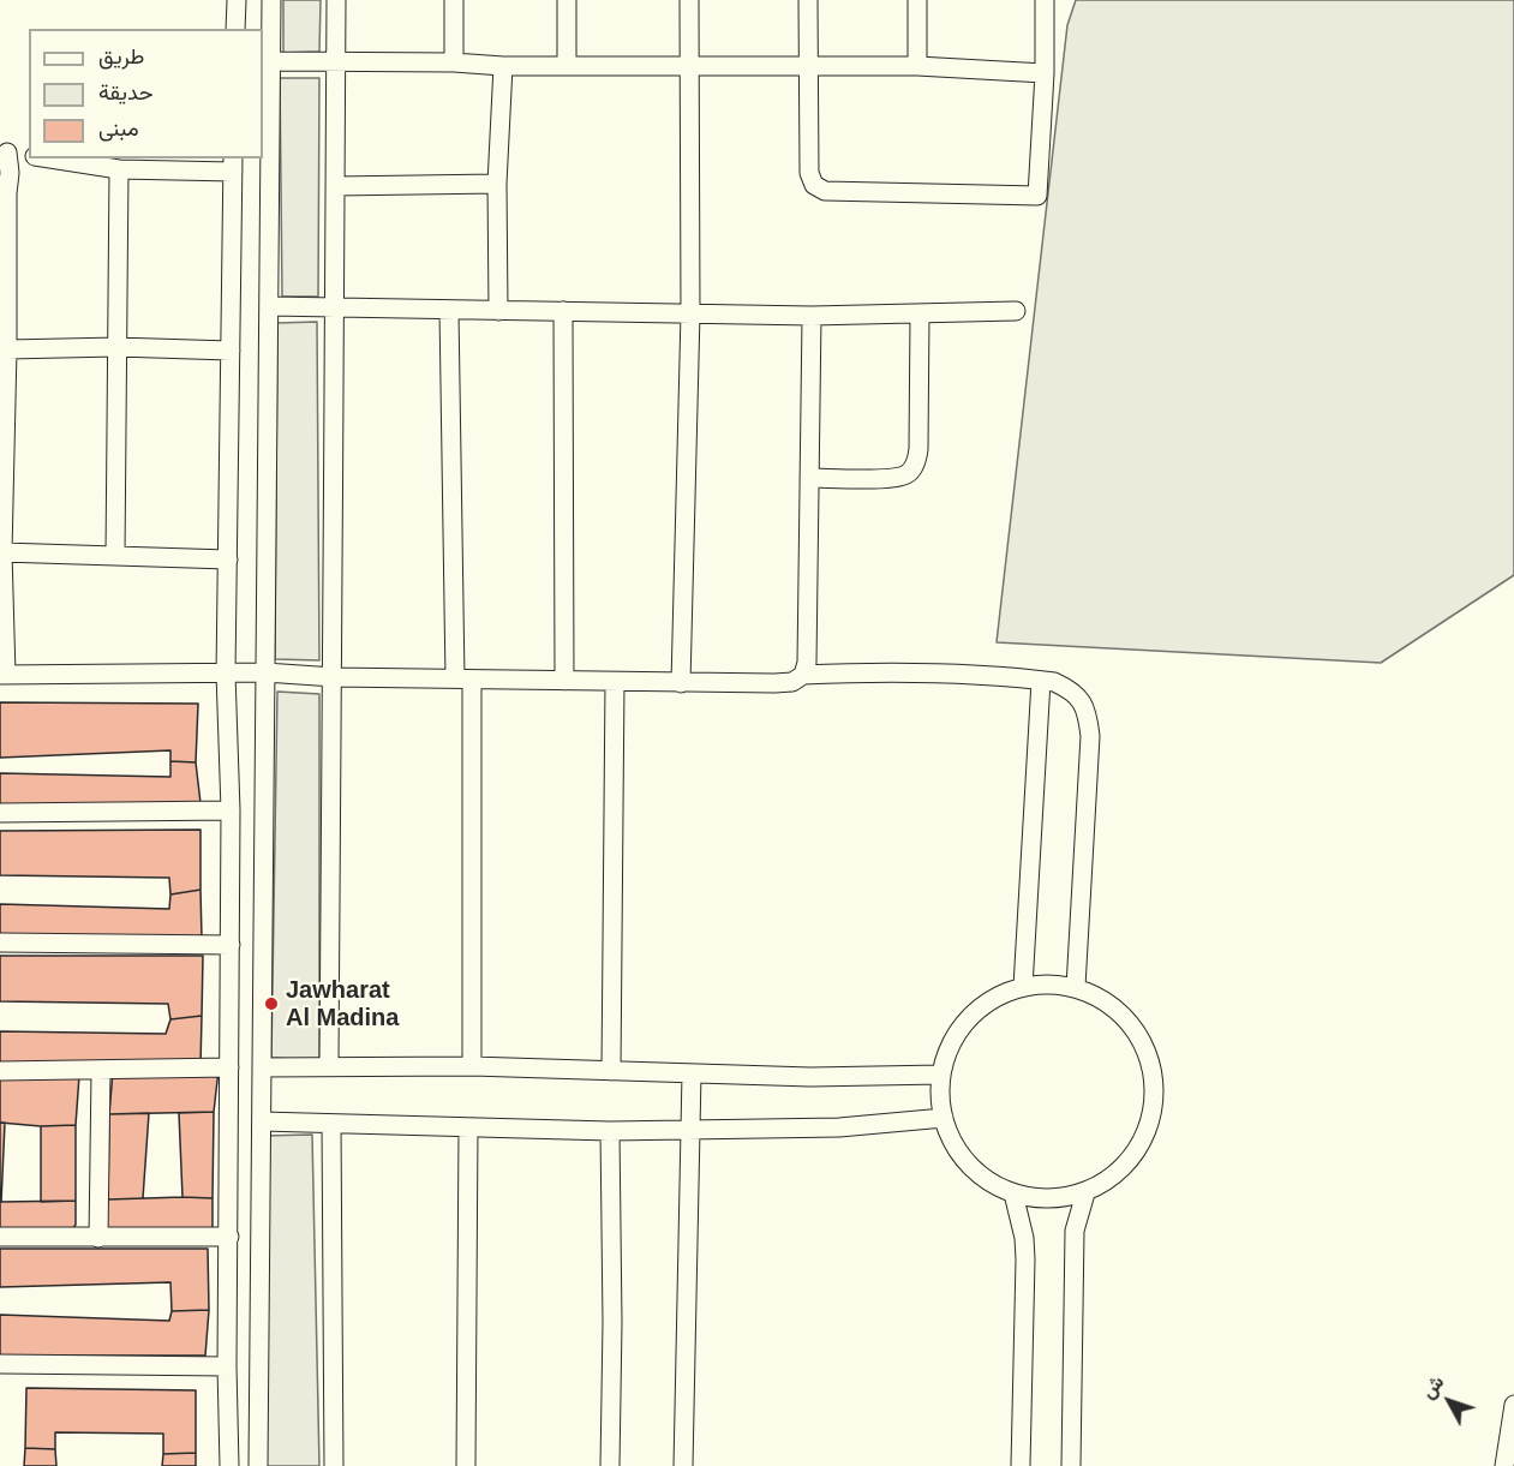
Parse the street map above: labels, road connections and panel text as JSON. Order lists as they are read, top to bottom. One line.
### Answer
{"places":["Jawharat Al Madina"],"legend":["طريق","حديقة","مبنى"],"north":"top left"}
